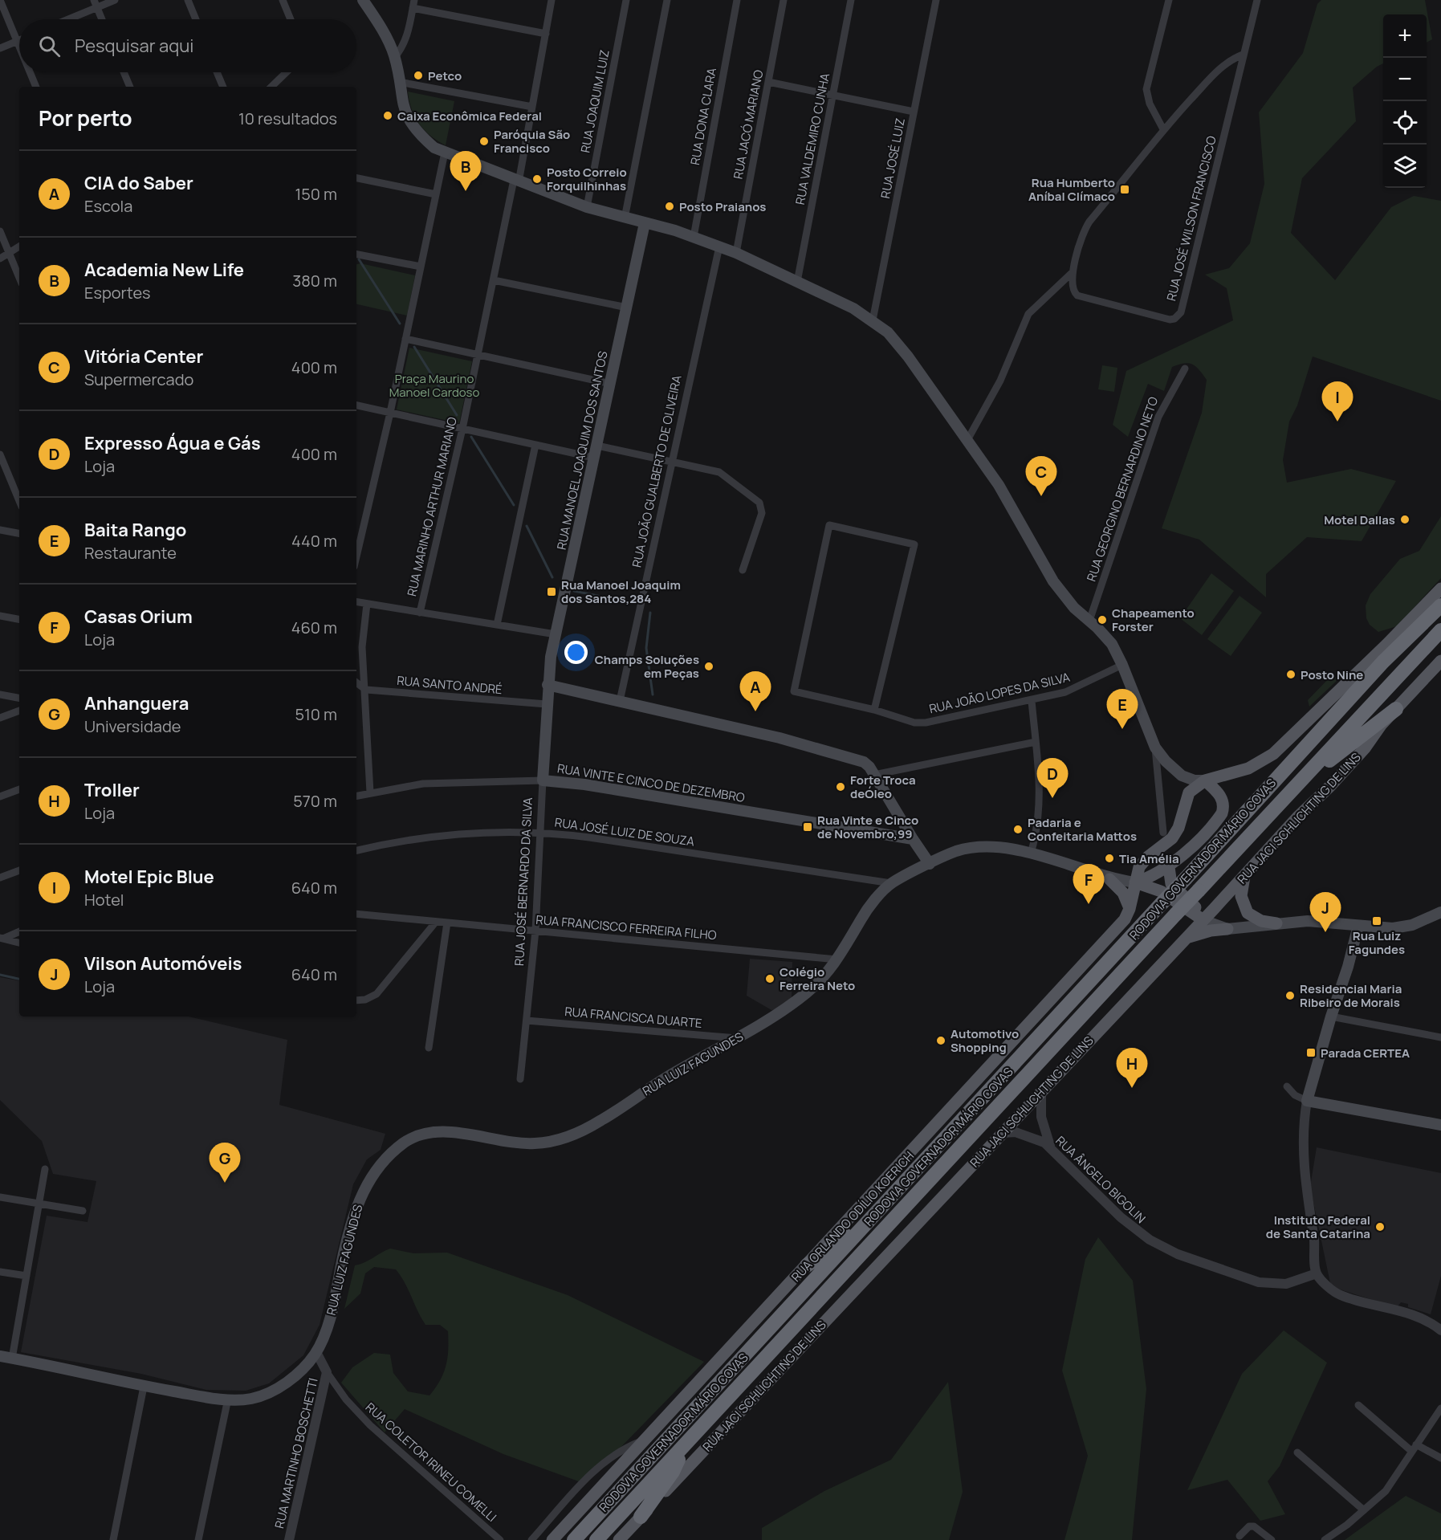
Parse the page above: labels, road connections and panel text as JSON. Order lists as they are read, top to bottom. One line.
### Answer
{"streets":{"highway":["RODOVIA GOVERNADOR MÁRIO COVAS"],"main road":["RUA MANOEL JOAQUIM DOS SANTOS","RUA VINTE E CINCO DE DEZEMBRO","RUA JACI SCHLICHTING DE LINS","RUA JOSÉ BERNARDO DA SILVA","RUA LUIZ FAGUNDES","RUA ORLANDO ODÍLIO KOERICH"],"street":["RUA JOAQUIM LUIZ","RUA DONA CLARA","RUA JACÓ MARIANO","RUA VALDEMIRO CUNHA","RUA JOSÉ LUIZ","RUA JOSÉ WILSON FRANCISCO","RUA JOÃO GUALBERTO DE OLIVEIRA","RUA GEORGINO BERNARDINO NETO","RUA MARINHO ARTHUR MARIANO","RUA SANTO ANDRÉ","RUA JOÃO LOPES DA SILVA","RUA JOSÉ LUIZ DE SOUZA","RUA FRANCISCO FERREIRA FILHO","RUA FRANCISCA DUARTE","RUA ÂNGELO BIGOLIN","RUA MARTINHO BOSCHETTI","RUA COLETOR IRINEU COMELLI"]},"crossings":[["RUA MANOEL JOAQUIM DOS SANTOS","RUA JOSÉ BERNARDO DA SILVA"],["RUA SANTO ANDRÉ","RUA JOSÉ BERNARDO DA SILVA"],["RUA VINTE E CINCO DE DEZEMBRO","RUA JOSÉ BERNARDO DA SILVA"],["RUA JACI SCHLICHTING DE LINS","RUA LUIZ FAGUNDES"],["RUA JACI SCHLICHTING DE LINS","RUA ÂNGELO BIGOLIN"],["RUA JOSÉ LUIZ DE SOUZA","RUA JOSÉ BERNARDO DA SILVA"],["RUA JOSÉ LUIZ DE SOUZA","RUA LUIZ FAGUNDES"],["RUA JOSÉ BERNARDO DA SILVA","RUA FRANCISCO FERREIRA FILHO"],["RUA JOSÉ BERNARDO DA SILVA","RUA FRANCISCA DUARTE"],["RUA FRANCISCO FERREIRA FILHO","RUA LUIZ FAGUNDES"],["RUA FRANCISCA DUARTE","RUA LUIZ FAGUNDES"],["RUA LUIZ FAGUNDES","RUA ORLANDO ODÍLIO KOERICH"],["RUA LUIZ FAGUNDES","RUA COLETOR IRINEU COMELLI"],["RUA MARTINHO BOSCHETTI","RUA COLETOR IRINEU COMELLI"]],"parks":["Praça Maurino Manoel Cardoso"],"places":{"other":["Petco","Caixa Econômica Federal","Paróquia São Francisco","Posto Correio Forquilhinhas","Posto Praianos","Motel Dallas","Chapeamento Forster","Champs Soluções em Peças","Posto Nine","Forte Troca deÓleo","Padaria e Confeitaria Mattos","Tia Amélia","Colégio Ferreira Neto","Residencial Maria Ribeiro de Morais","Automotivo Shopping","Instituto Federal de Santa Catarina"],"transit":["Rua Humberto Aníbal Clímaco","Rua Manoel Joaquim dos Santos,284","Rua Vinte e Cinco de Novembro,99","Rua Luiz Fagundes","Parada CERTEA"]},"page":{"map_buttons":["+","−"],"search":"Pesquisar aqui","heading":["Por perto","10 resultados"],"list":[{"mark":"A","name":"CIA do Saber","note":"Escola","value":"150 m"},{"mark":"B","name":"Academia New Life","note":"Esportes","value":"380 m"},{"mark":"C","name":"Vitória Center","note":"Supermercado","value":"400 m"},{"mark":"D","name":"Expresso Água e Gás","note":"Loja","value":"400 m"},{"mark":"E","name":"Baita Rango","note":"Restaurante","value":"440 m"},{"mark":"F","name":"Casas Orium","note":"Loja","value":"460 m"},{"mark":"G","name":"Anhanguera","note":"Universidade","value":"510 m"},{"mark":"H","name":"Troller","note":"Loja","value":"570 m"},{"mark":"I","name":"Motel Epic Blue","note":"Hotel","value":"640 m"},{"mark":"J","name":"Vilson Automóveis","note":"Loja","value":"640 m"}],"pins":["B","I","C","A","E","D","F","J","H","G"]}}
